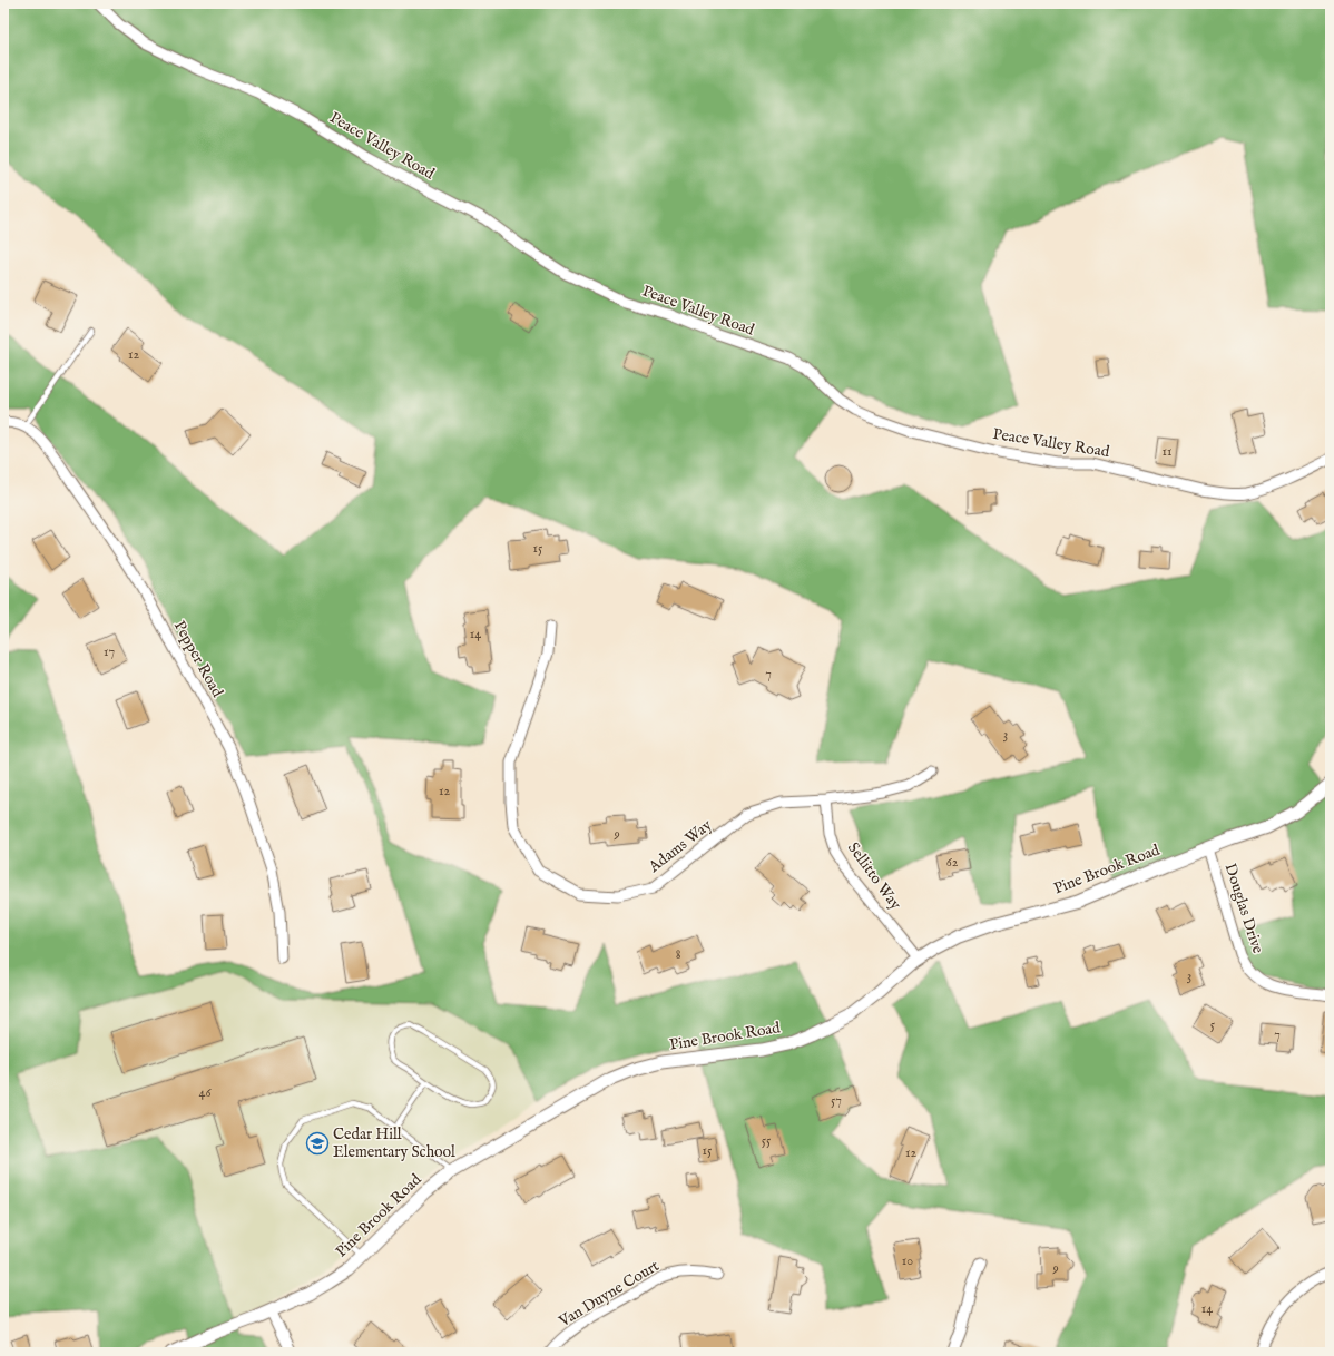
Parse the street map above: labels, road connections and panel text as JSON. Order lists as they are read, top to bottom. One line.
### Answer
{"streets":{"street":["Peace Valley Road","Pepper Road","Adams Way","Pine Brook Road","Sellitto Way","Douglas Drive","Van Duyne Court"]},"crossings":[["Adams Way","Sellitto Way"],["Pine Brook Road","Sellitto Way"],["Pine Brook Road","Douglas Drive"]],"places":{"school or university":["Cedar Hill Elementary School"]},"house_numbers":["12","11","15","14","17","7","3","12","9","62","8","3","5","7","46","57","55","15","12","10","9","14"]}
